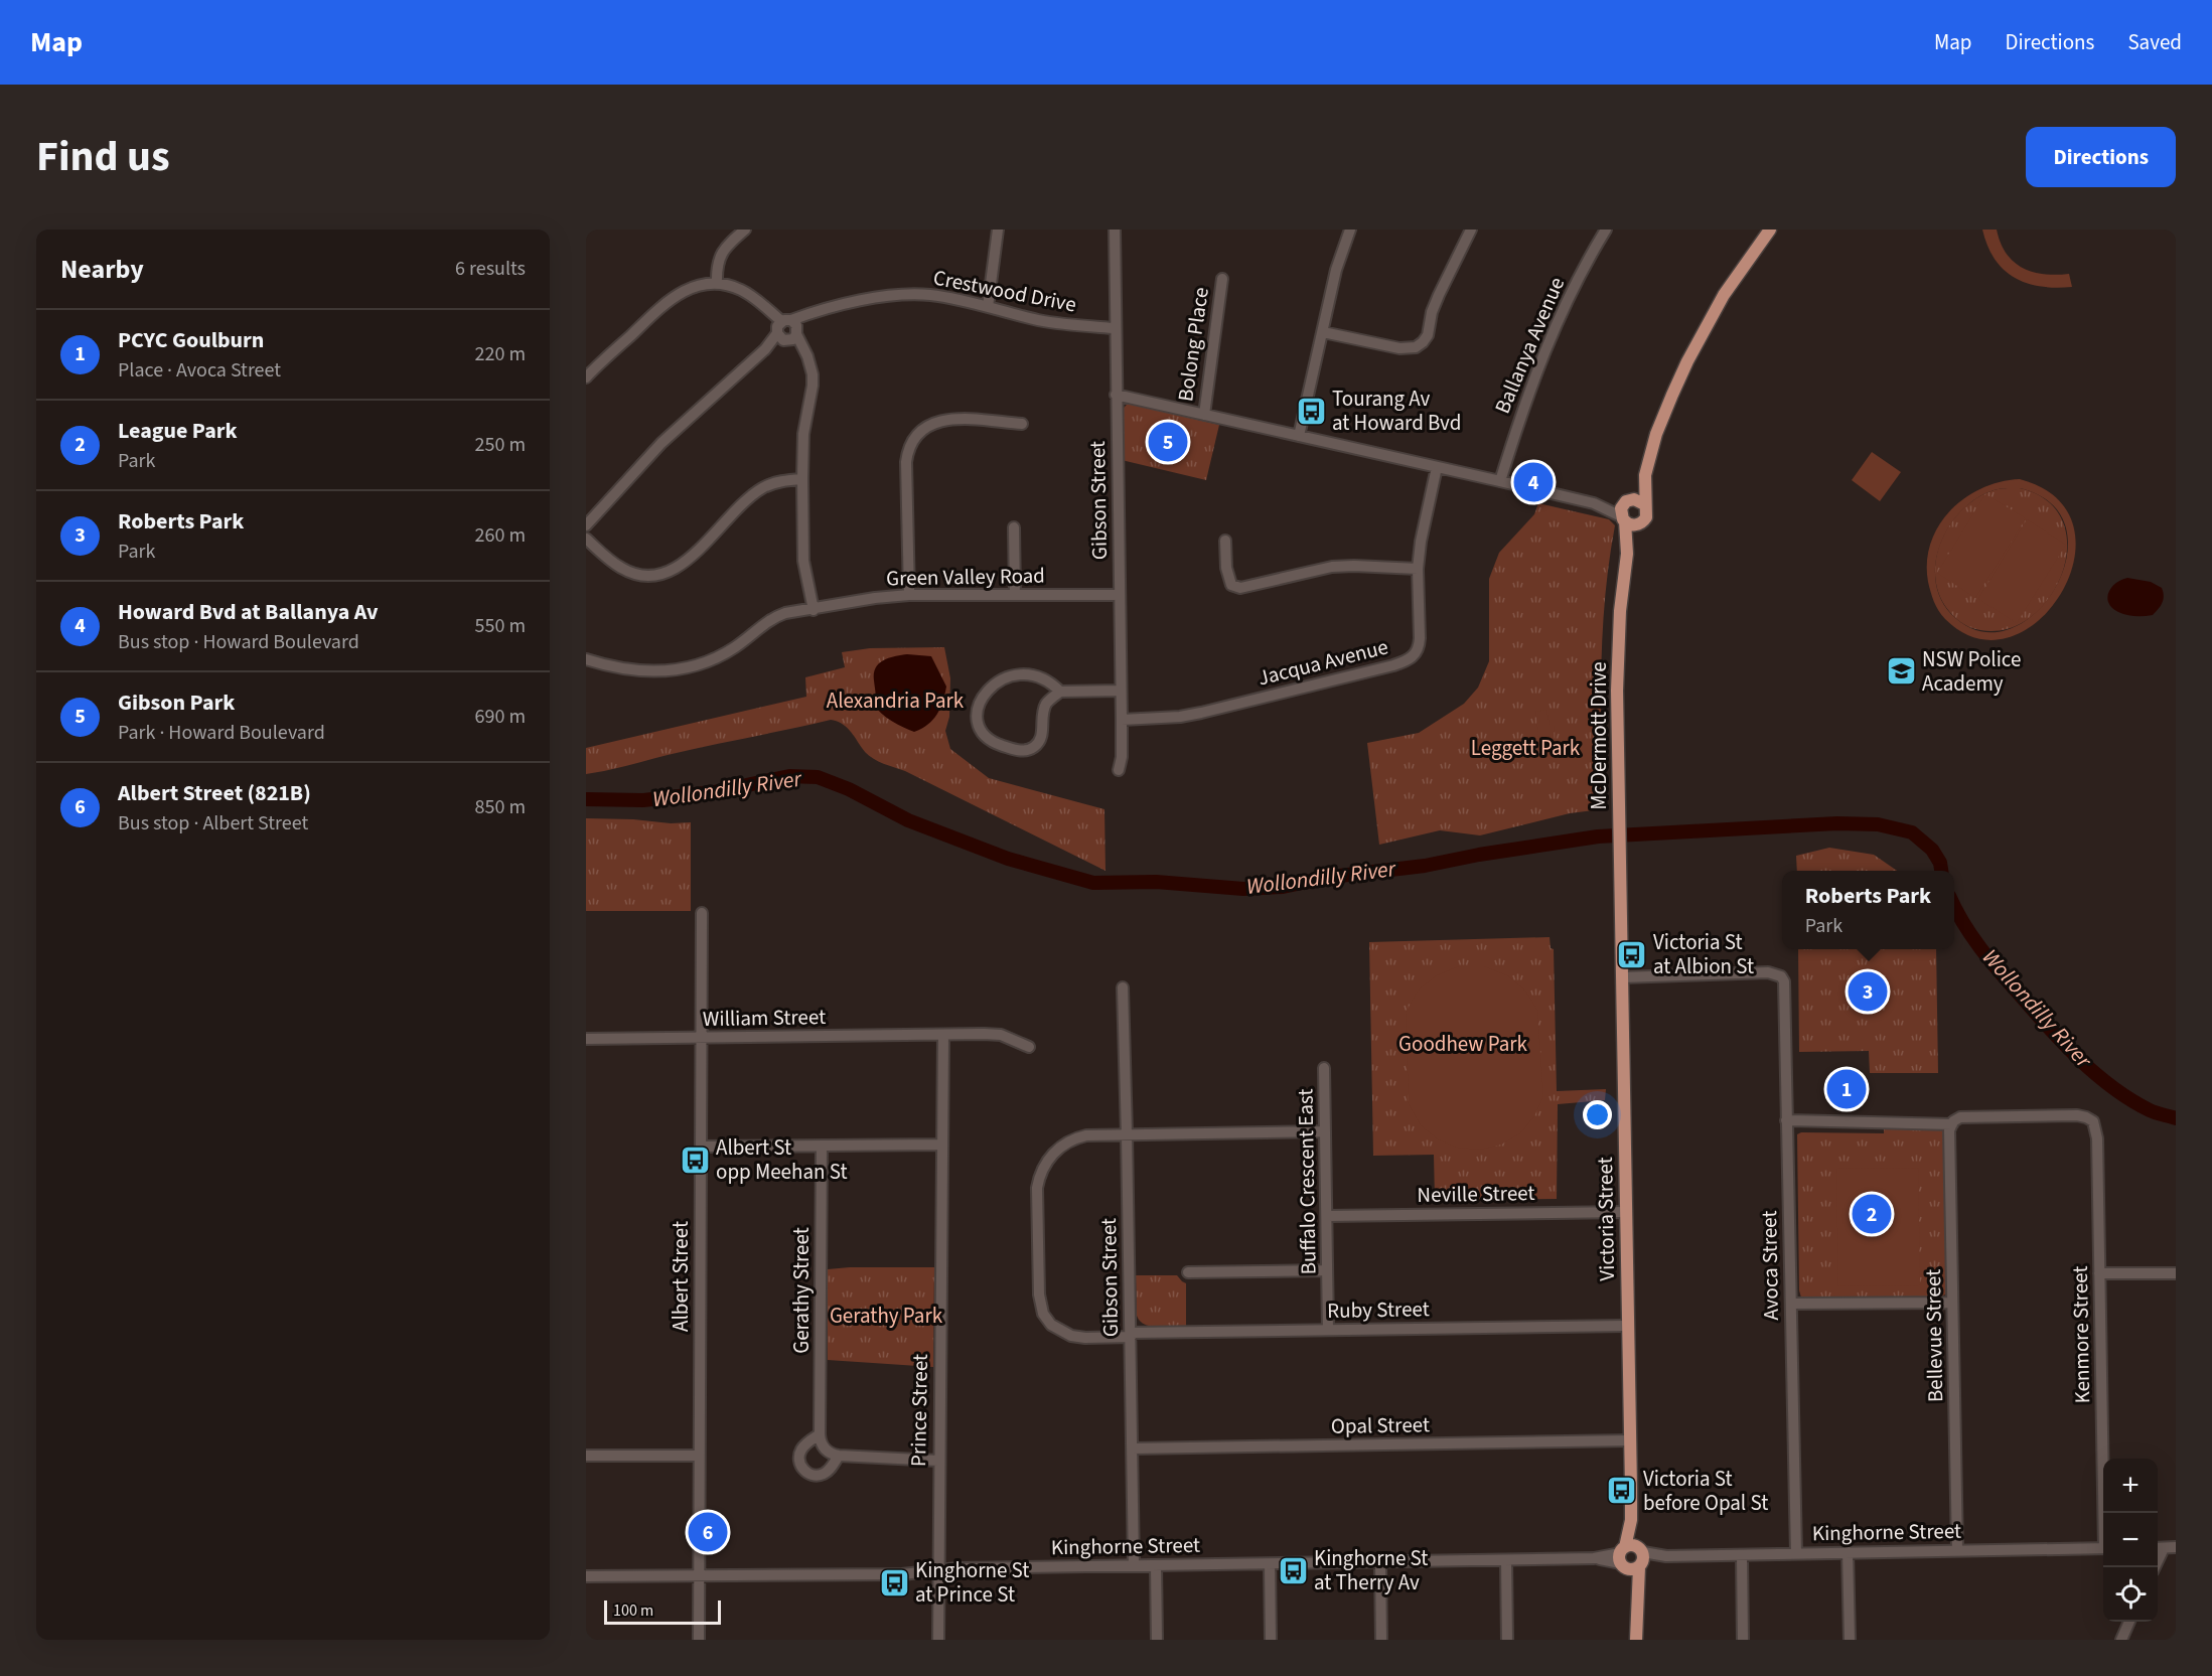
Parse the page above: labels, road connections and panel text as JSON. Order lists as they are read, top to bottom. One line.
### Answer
{"streets":{"main road":["McDermott Drive","Victoria Street"],"street":["Crestwood Drive","Bolong Place","Ballanya Avenue","Gibson Street","Green Valley Road","Jacqua Avenue","William Street","Buffalo Crescent East","Neville Street","Avoca Street","Albert Street","Gerathy Street","Ruby Street","Kenmore Street","Bellevue Street","Prince Street","Opal Street","Kinghorne Street"]},"crossings":[["Crestwood Drive","Gibson Street"],["Gibson Street","Green Valley Road"],["Gibson Street","Jacqua Avenue"],["Gibson Street","Ruby Street"],["Gibson Street","Opal Street"],["Gibson Street","Kinghorne Street"],["McDermott Drive","Victoria Street"],["William Street","Albert Street"],["William Street","Prince Street"],["Buffalo Crescent East","Neville Street"],["Buffalo Crescent East","Ruby Street"],["Neville Street","Victoria Street"],["Victoria Street","Avoca Street"],["Victoria Street","Ruby Street"],["Victoria Street","Opal Street"],["Victoria Street","Kinghorne Street"],["Avoca Street","Kinghorne Street"],["Albert Street","Kinghorne Street"],["Kenmore Street","Bellevue Street"],["Bellevue Street","Kinghorne Street"],["Prince Street","Kinghorne Street"]],"water":["Wollondilly River"],"parks":["Alexandria Park","Leggett Park","Goodhew Park","Gerathy Park"],"places":{"bus stop":["Tourang Av at Howard Bvd","Victoria St at Albion St","Albert St opp Meehan St","Victoria St before Opal St","Kinghorne St at Therry Av","Kinghorne St at Prince St"],"school or university":["NSW Police Academy"]},"scale_bar":"100 m","page":{"header":"Map","nav":["Map","Directions","Saved"],"title":"Find us","buttons":"Directions","heading":["Nearby","6 results"],"list":[{"mark":"1","name":"PCYC Goulburn","note":"Place · Avoca Street","value":"220 m"},{"mark":"2","name":"League Park","note":"Park","value":"250 m"},{"mark":"3","name":"Roberts Park","note":"Park","value":"260 m"},{"mark":"4","name":"Howard Bvd at Ballanya Av","note":"Bus stop · Howard Boulevard","value":"550 m"},{"mark":"5","name":"Gibson Park","note":"Park · Howard Boulevard","value":"690 m"},{"mark":"6","name":"Albert Street (821B)","note":"Bus stop · Albert Street","value":"850 m"}],"pins":["5","4","3","1","2","6"],"popup":["Roberts Park","Park"],"map_buttons":["+","−"],"scale":"100 m"}}
